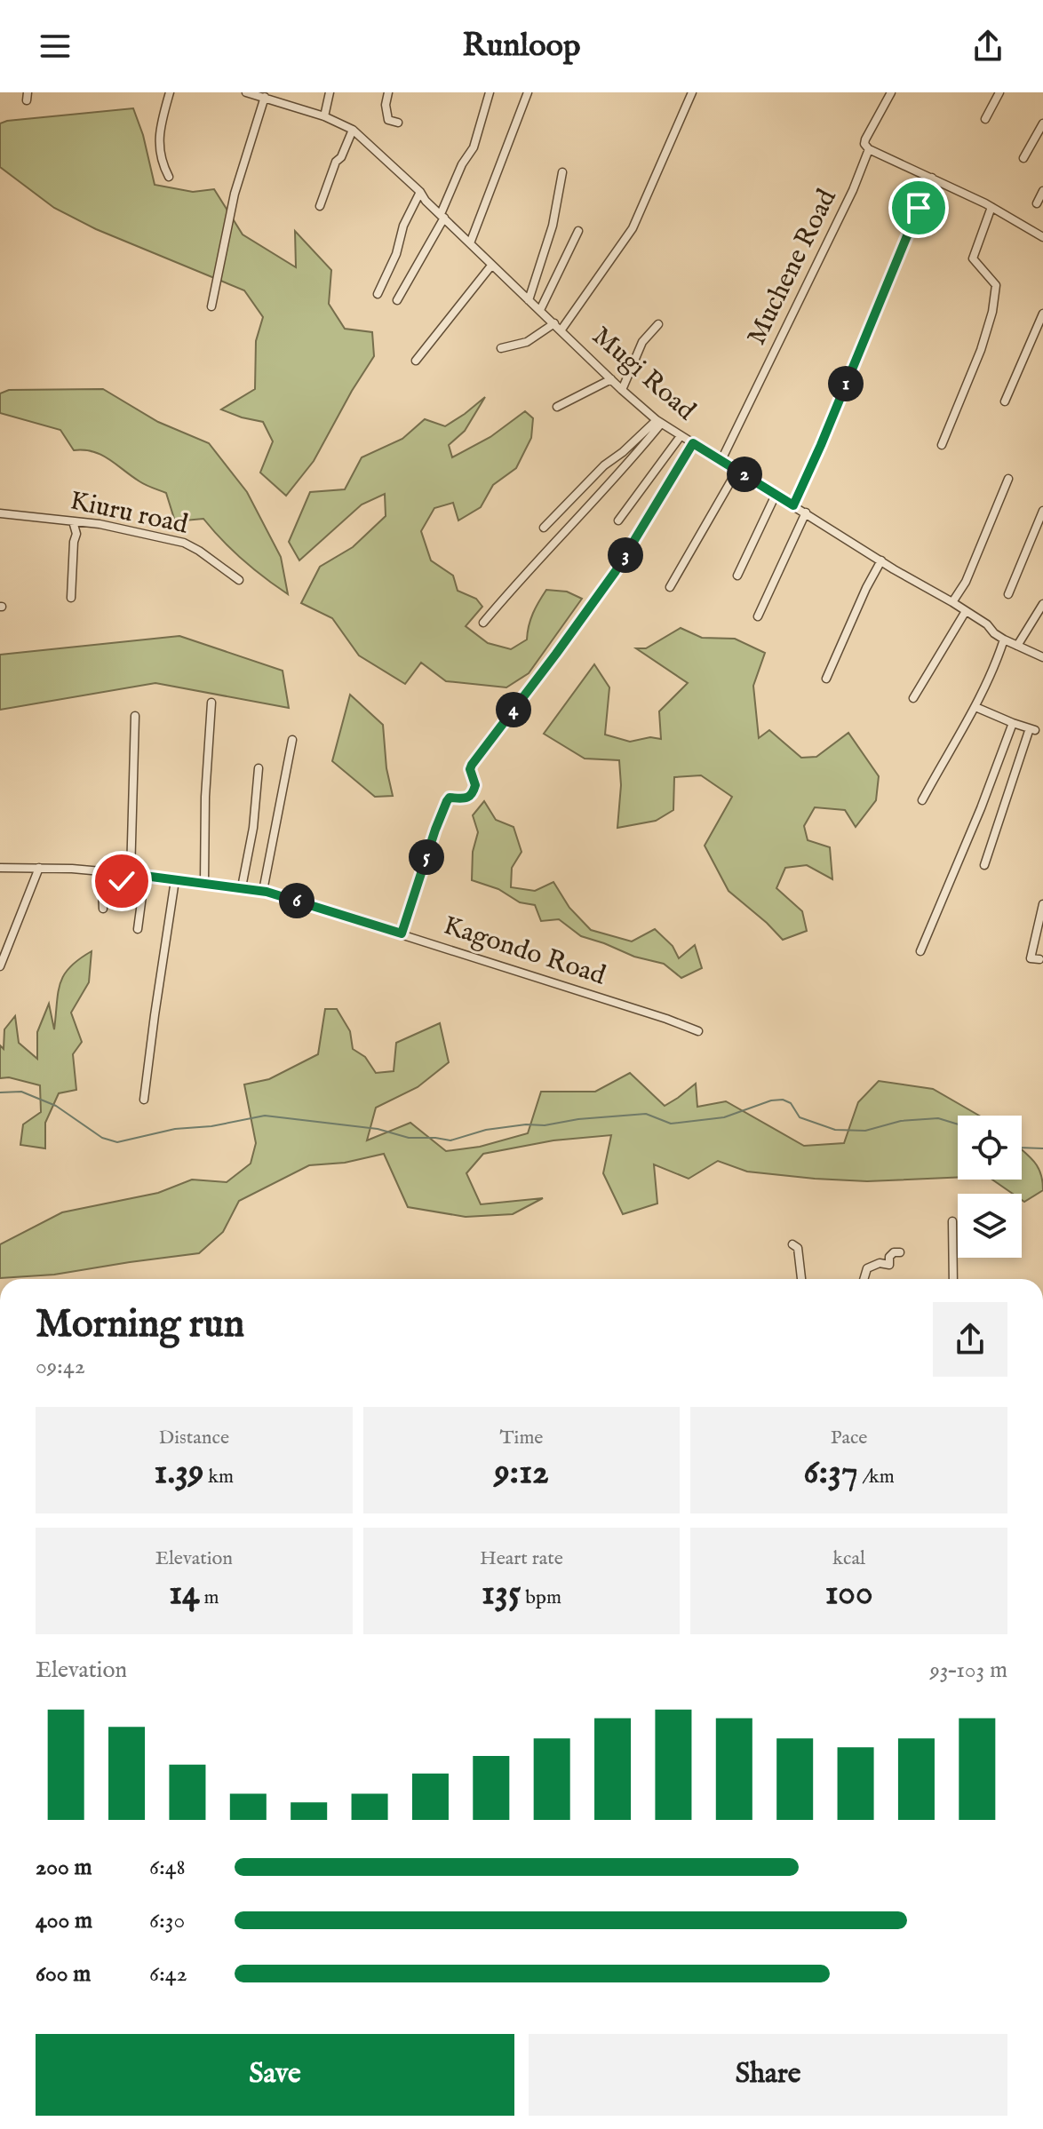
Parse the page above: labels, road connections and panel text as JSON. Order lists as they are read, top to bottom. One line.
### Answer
{"streets":{"street":["Muchene Road","Mugi Road","Kiuru road","Kagondo Road"]},"crossings":[["Muchene Road","Mugi Road"]],"page":{"header":"Runloop","pins":["1","2","3","4","5","6"],"heading":["Morning run","09:42"],"stats":[["Distance","1.39 km"],["Time","9:12"],["Pace","6:37 /km"],["Elevation","14 m"],["Heart rate","135 bpm"],["kcal","100"]],"chart":["Elevation","93–103 m"],"list":[{"name":"200 m","note":"6:48"},{"name":"400 m","note":"6:30"},{"name":"600 m","note":"6:42"}],"buttons":["Save","Share"]}}
